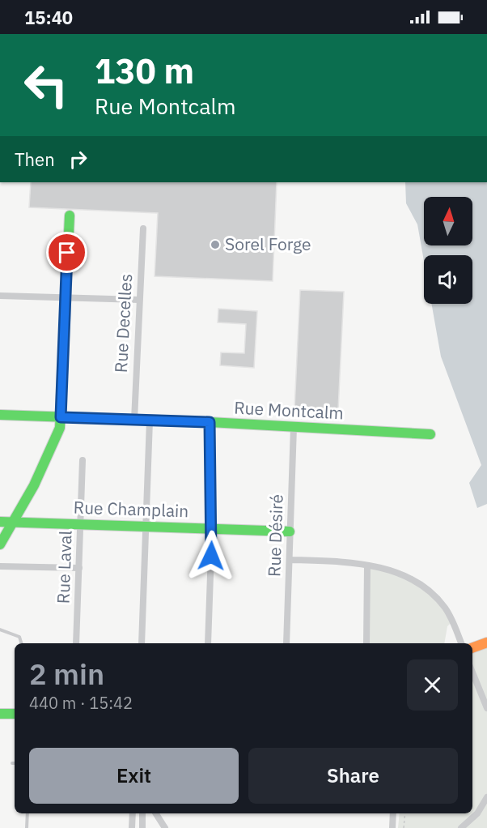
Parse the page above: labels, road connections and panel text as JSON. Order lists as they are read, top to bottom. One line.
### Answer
{"streets":{"street":["Rue Decelles","Rue Montcalm","Rue Champlain","Rue Désiré","Rue Laval"]},"crossings":[["Rue Decelles","Rue Montcalm"],["Rue Montcalm","Rue Désiré"],["Rue Champlain","Rue Désiré"],["Rue Champlain","Rue Laval"]],"places":["Sorel Forge"],"north":"top","page":{"status":"15:40","turn":["130 m","Rue Montcalm"],"then":"Then","heading":["2 min","440 m · 15:42"],"buttons":["Exit","Share"]}}
